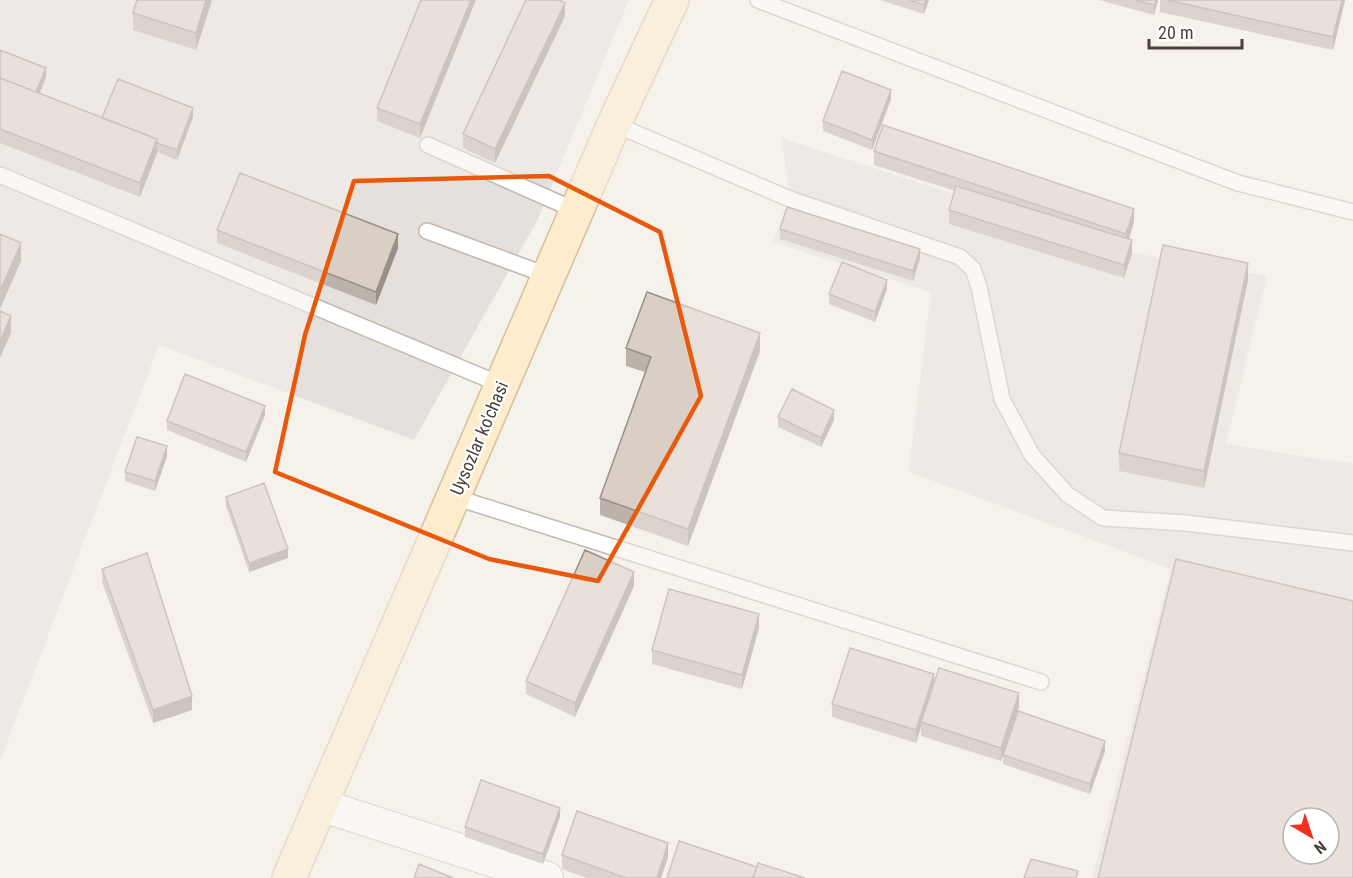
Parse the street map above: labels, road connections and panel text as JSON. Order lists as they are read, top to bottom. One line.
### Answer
{"streets":{"main road":["Uysozlar ko'chasi"]},"scale_bar":"20 m","north":"bottom right"}
